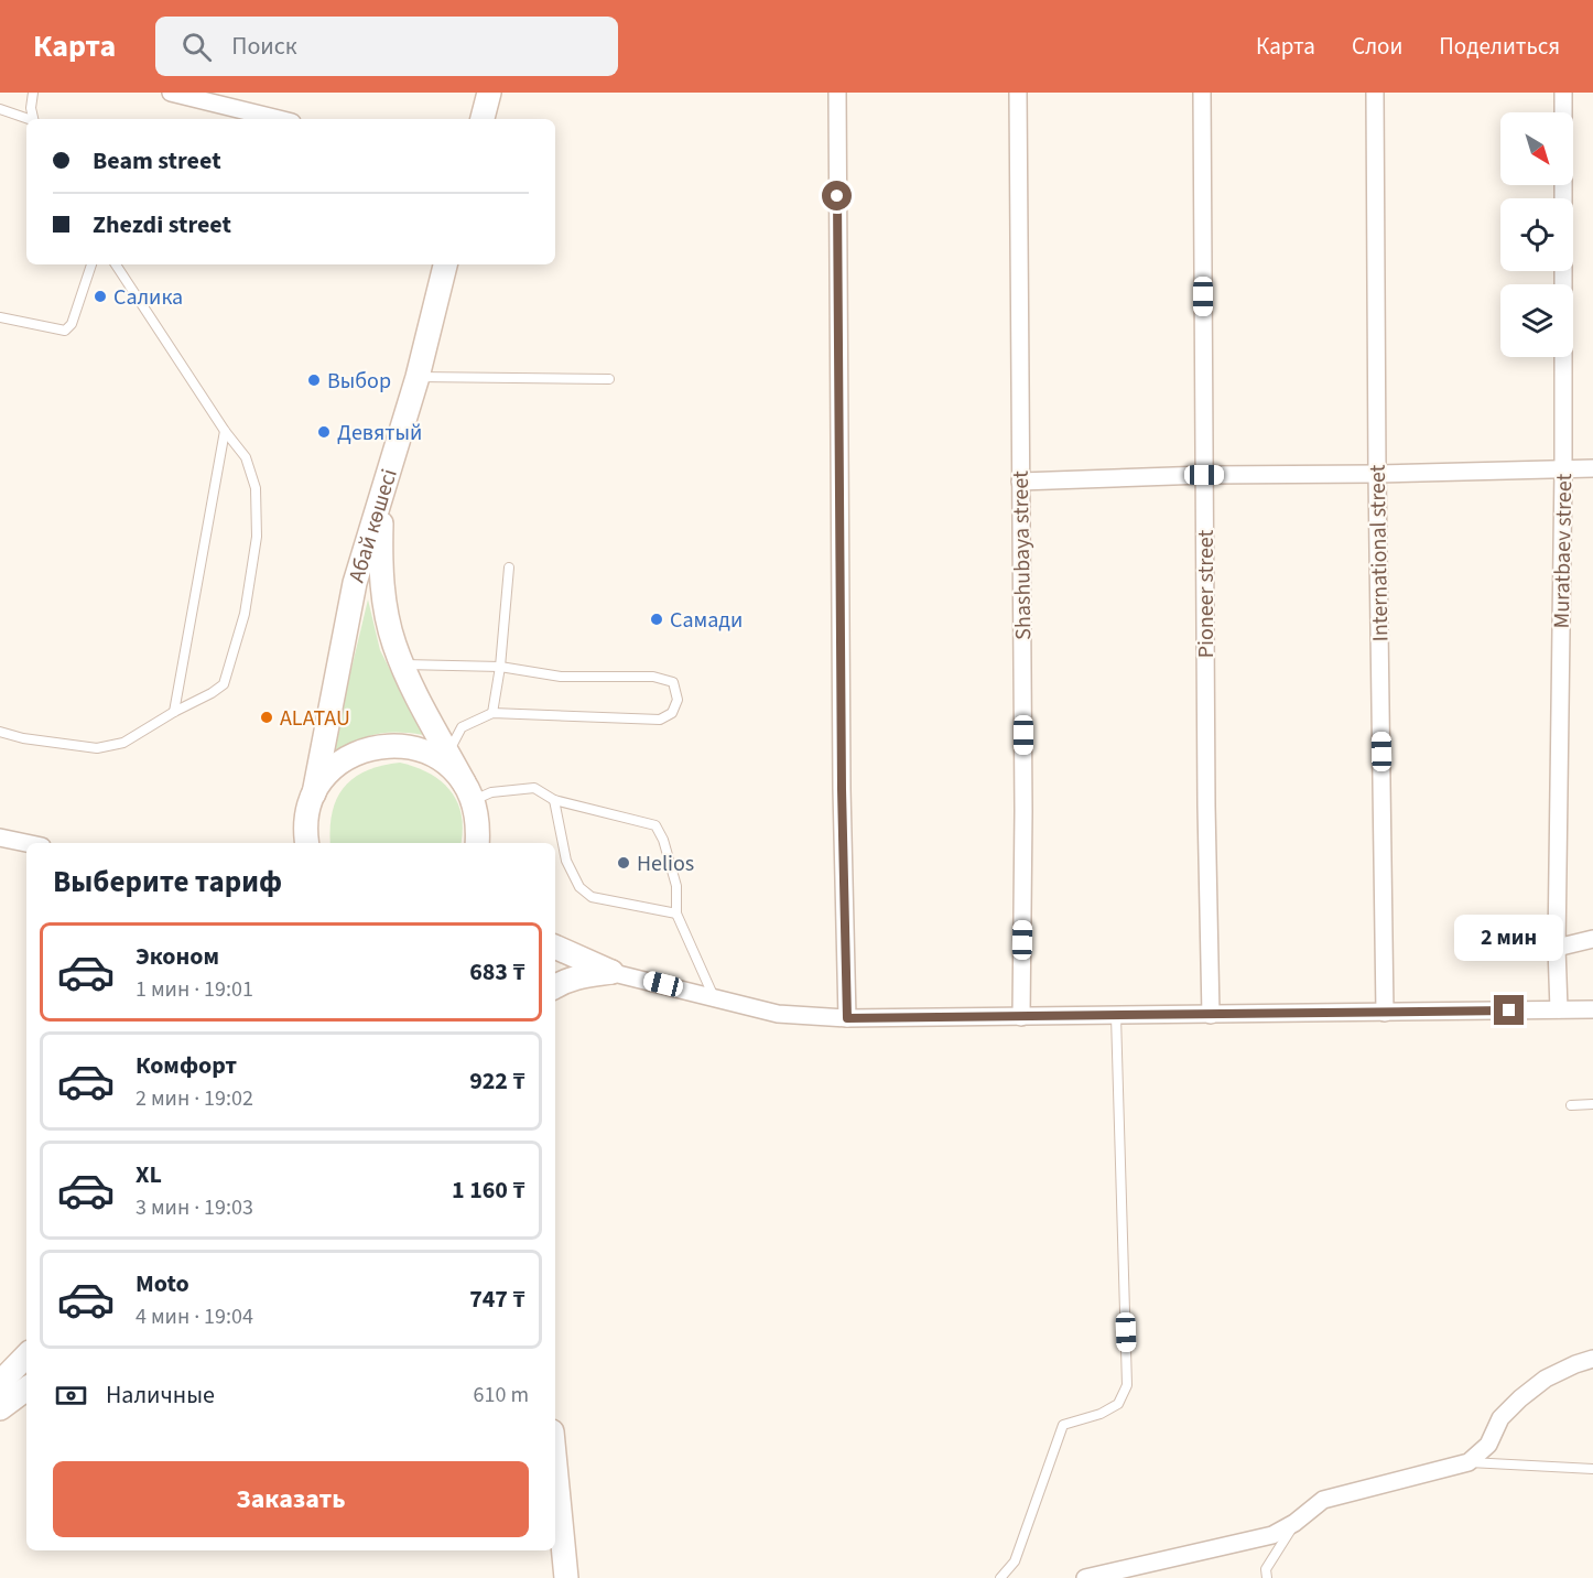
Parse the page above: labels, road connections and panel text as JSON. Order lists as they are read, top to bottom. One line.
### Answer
{"streets":{"main road":["Абай көшесі"],"street":["Muratbaev street","International street","Shashubaya street","Pioneer street"]},"places":["Салика","Выбор","Девятый","Самади","ALATAU","Helios"],"north":"bottom right","page":{"header":"Карта","search":"Поиск","nav":["Карта","Слои","Поделиться"],"banner":["Beam street","Zhezdi street"],"heading":"Выберите тариф","bubble":"2 мин","list":[{"name":"Эконом","note":"1 мин · 19:01","value":"683 ₸"},{"name":"Комфорт","note":"2 мин · 19:02","value":"922 ₸"},{"name":"XL","note":"3 мин · 19:03","value":"1 160 ₸"},{"name":"Moto","note":"4 мин · 19:04","value":"747 ₸"}],"pay":["Наличные","610 m"],"buttons":"Заказать"}}
